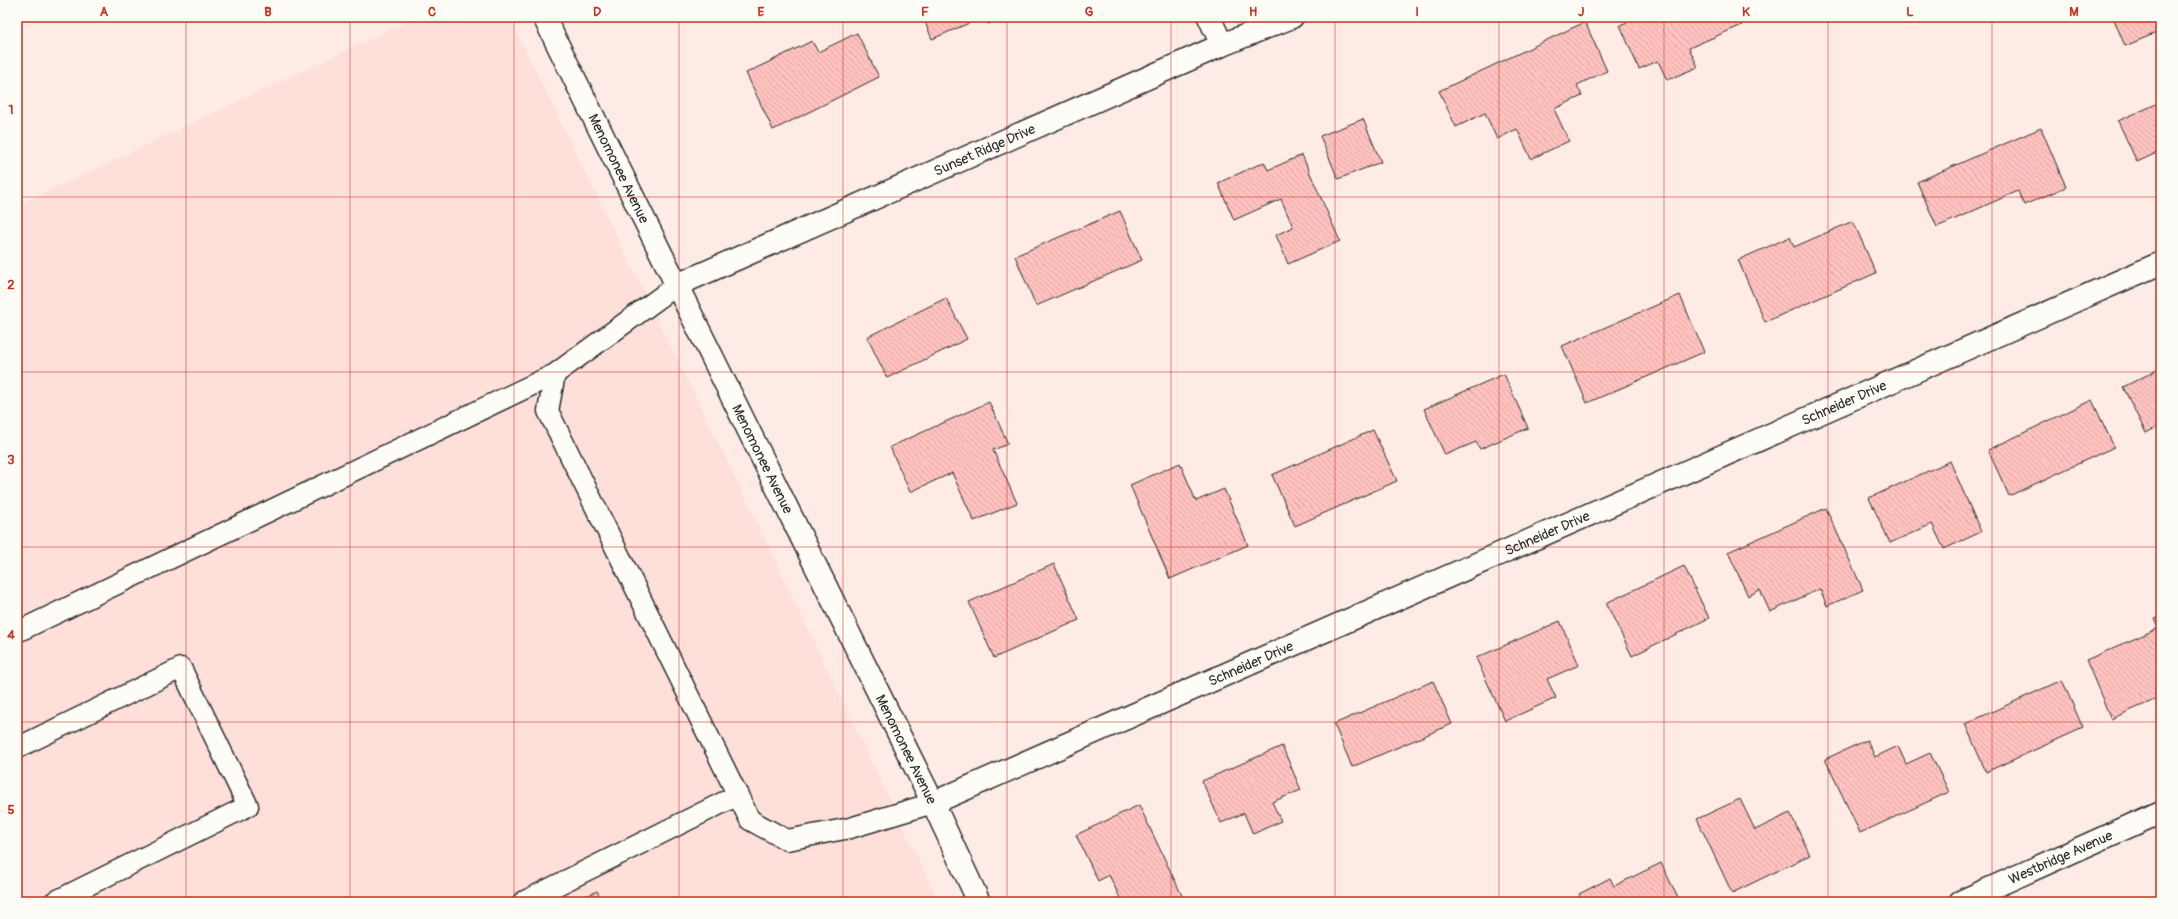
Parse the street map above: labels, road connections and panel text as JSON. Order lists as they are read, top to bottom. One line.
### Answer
{"streets":{"street":["Sunset Ridge Drive","Menomonee Avenue","Schneider Drive","Westbridge Avenue"]},"crossings":[["Sunset Ridge Drive","Menomonee Avenue"],["Menomonee Avenue","Schneider Drive"]],"grid":{"columns":["A","B","C","D","E","F","G","H","I","J","K","L","M"],"rows":["1","2","3","4","5"]}}
